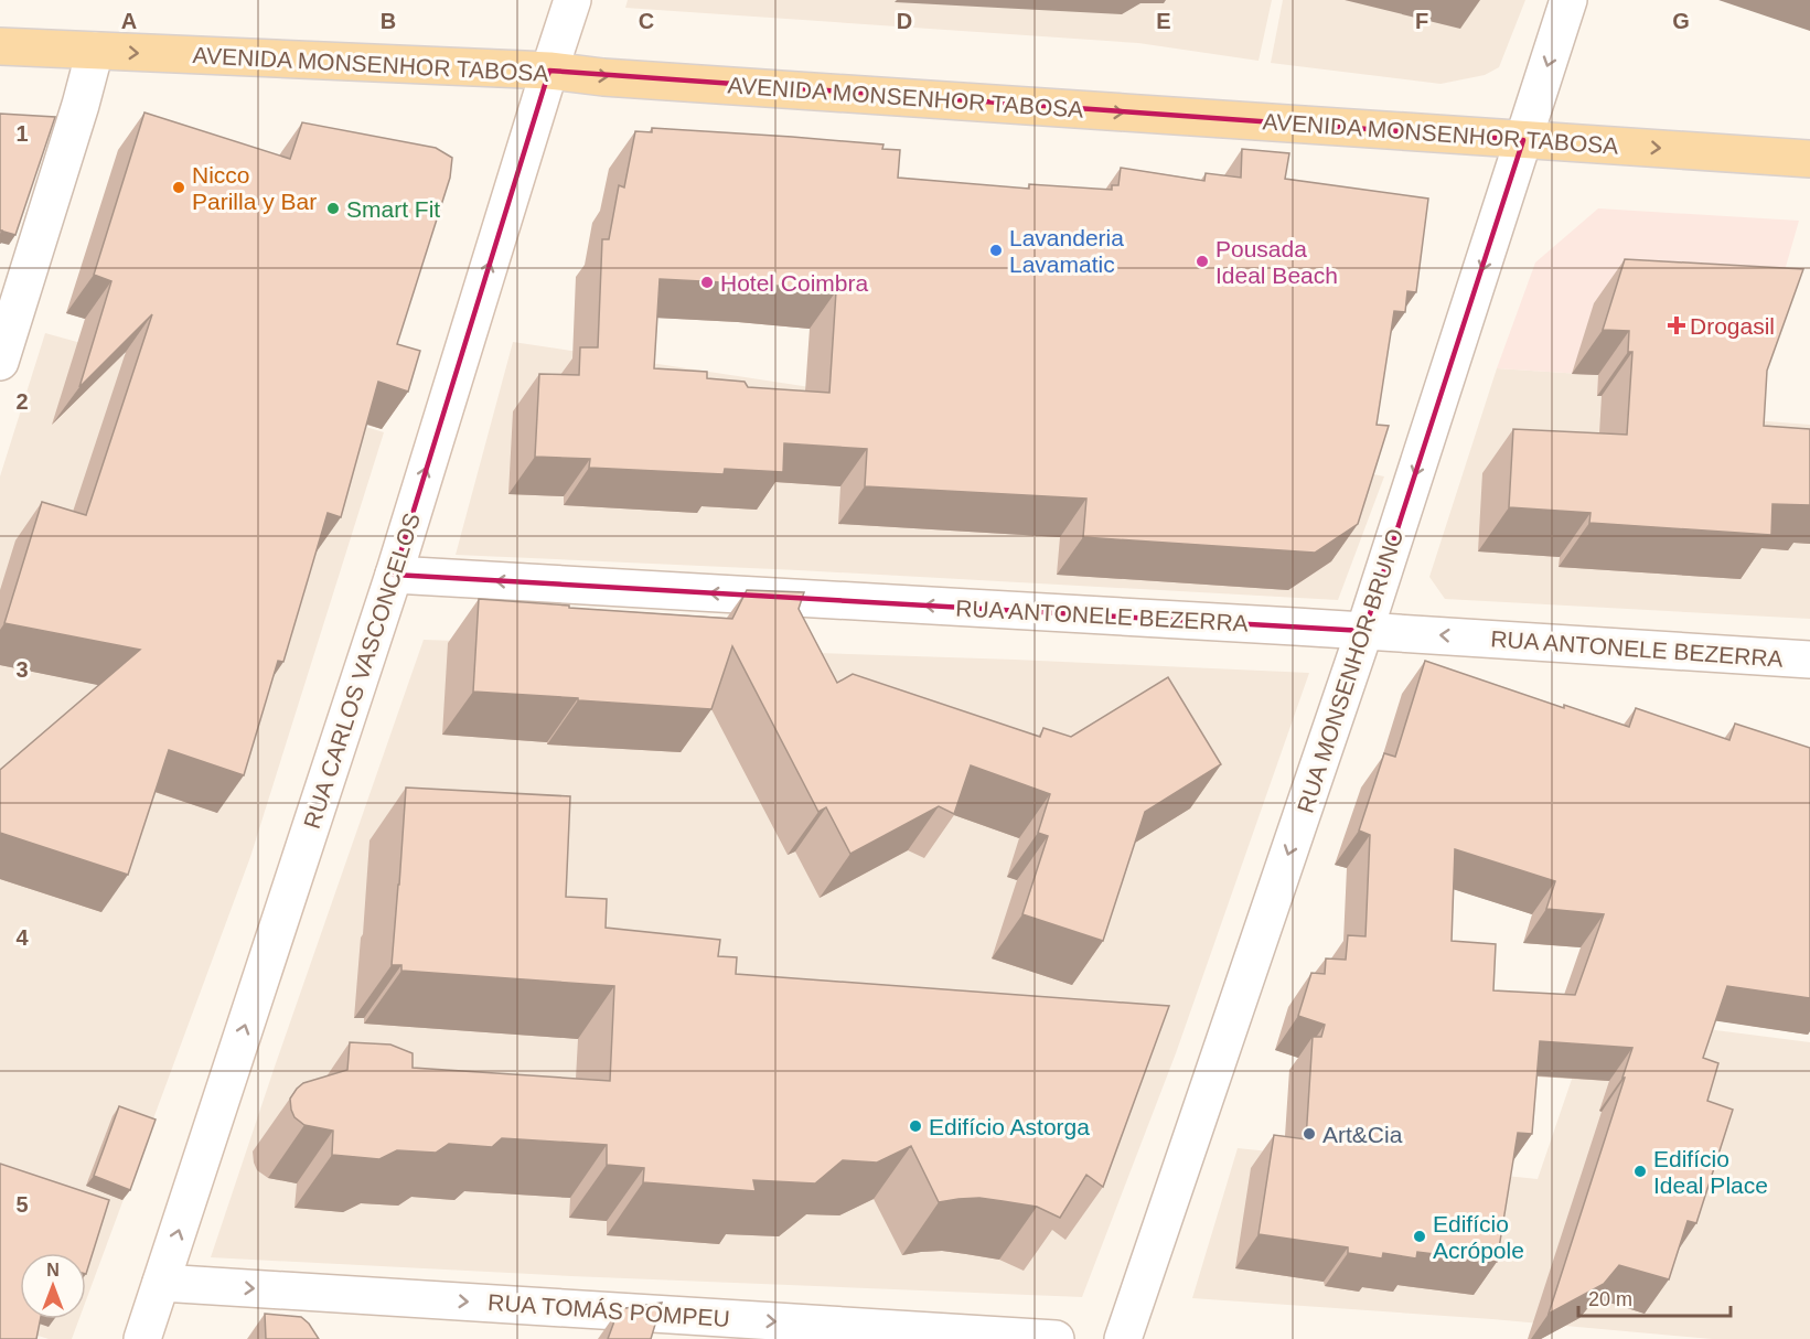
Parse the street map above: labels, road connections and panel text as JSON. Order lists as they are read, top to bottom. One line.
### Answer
{"streets":{"main road":["AVENIDA MONSENHOR TABOSA"],"street":["RUA ANTONELE BEZERRA","RUA CARLOS VASCONCELOS","RUA MONSENHOR BRUNO","RUA TOMÁS POMPEU"]},"crossings":[["AVENIDA MONSENHOR TABOSA","RUA CARLOS VASCONCELOS"],["AVENIDA MONSENHOR TABOSA","RUA MONSENHOR BRUNO"],["RUA ANTONELE BEZERRA","RUA CARLOS VASCONCELOS"],["RUA ANTONELE BEZERRA","RUA MONSENHOR BRUNO"],["RUA CARLOS VASCONCELOS","RUA TOMÁS POMPEU"]],"one_way":["AVENIDA MONSENHOR TABOSA","RUA ANTONELE BEZERRA","RUA CARLOS VASCONCELOS","RUA MONSENHOR BRUNO","RUA TOMÁS POMPEU"],"places":{"other":["Nicco Parilla y Bar","Smart Fit","Lavanderia Lavamatic","Pousada Ideal Beach","Hotel Coimbra","Edifício Astorga","Art&Cia","Edifício Ideal Place","Edifício Acrópole"],"health":["Drogasil"]},"scale_bar":"20 m","north":"top","grid":{"columns":["A","B","C","D","E","F","G"],"rows":["1","2","3","4","5"]}}
